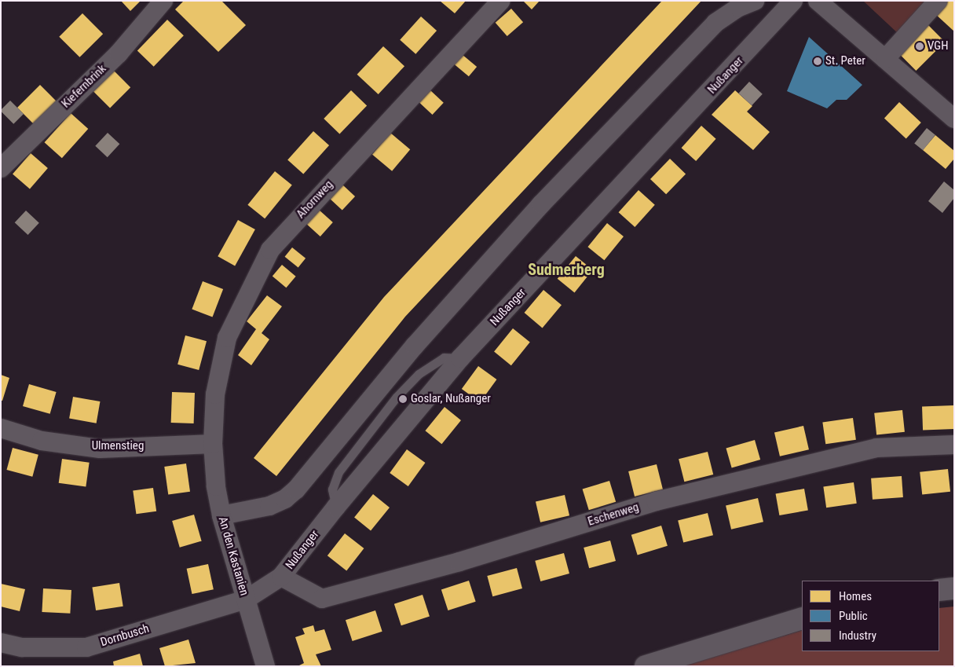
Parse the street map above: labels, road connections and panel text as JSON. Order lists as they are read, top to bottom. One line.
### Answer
{"streets":{"street":["Nußanger","Kiefernbrink","Ahornweg","Ulmenstieg","Eschenweg","An den Kastanien","Dornbusch"]},"crossings":[["Nußanger","Eschenweg"],["Nußanger","An den Kastanien"],["Nußanger","Dornbusch"],["Ahornweg","Ulmenstieg"],["Ahornweg","An den Kastanien"],["Ulmenstieg","An den Kastanien"],["An den Kastanien","Dornbusch"]],"districts":["Sudmerberg"],"places":["VGH","St. Peter","Goslar, Nußanger"],"legend":["Homes","Public","Industry"]}
